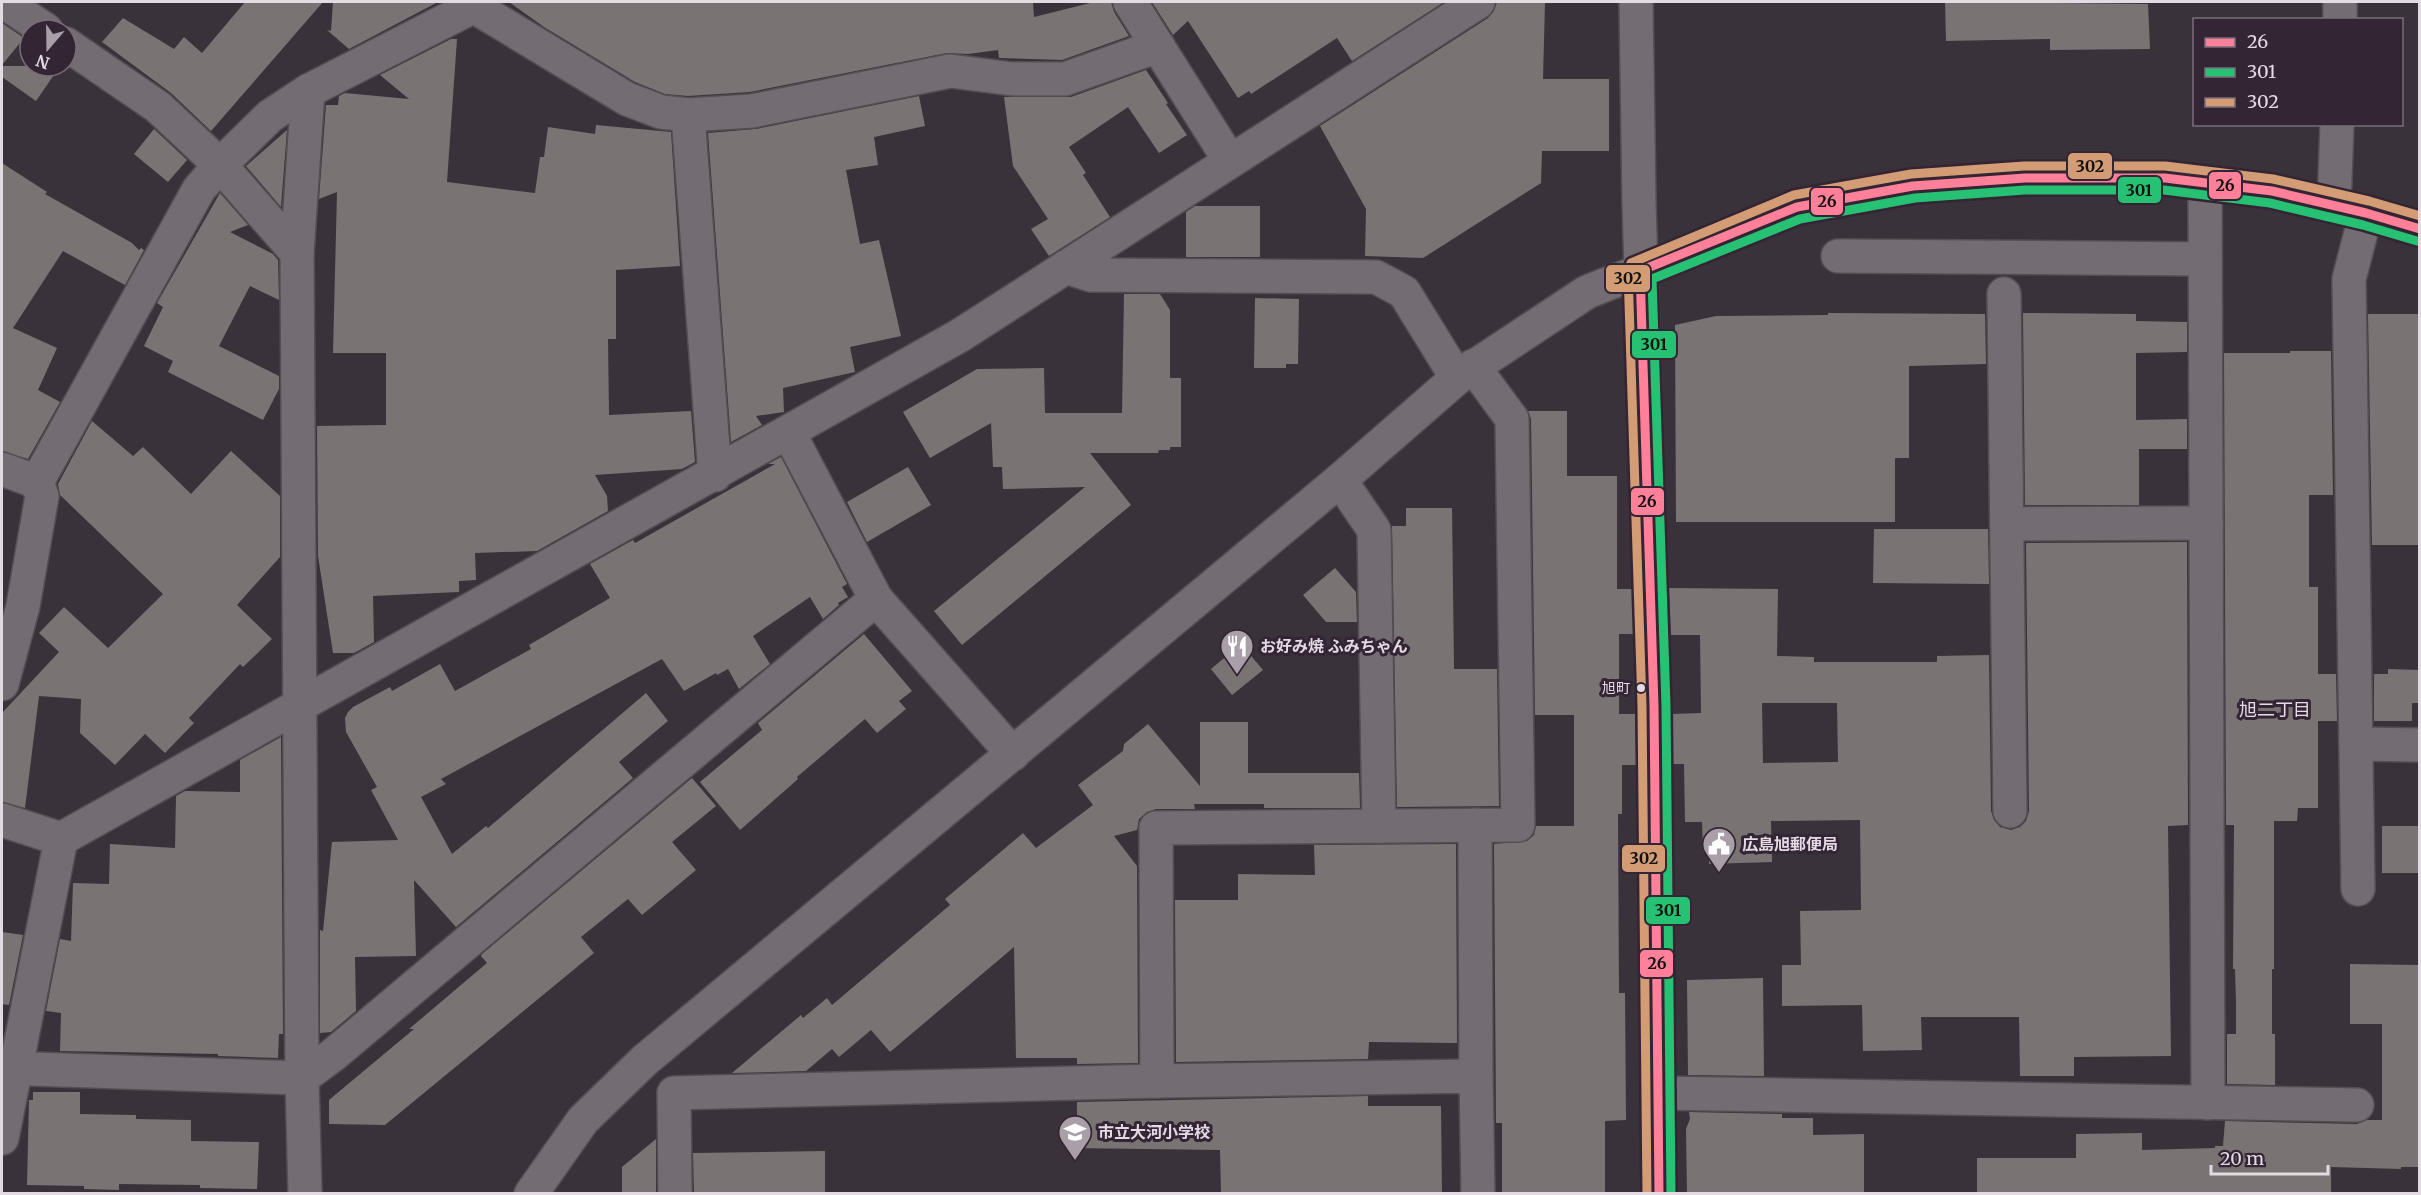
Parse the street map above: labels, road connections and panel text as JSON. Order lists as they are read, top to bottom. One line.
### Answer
{"districts":["旭二丁目"],"places":{"restaurant":["お好み焼 ふみちゃん"],"other":["旭町"],"public building":["広島旭郵便局"],"school or university":["市立大河小学校"]},"lines":["transit line 302","transit line 26","transit line 301"],"legend":["26","301","302"],"scale_bar":"20 m","north":"bottom"}
